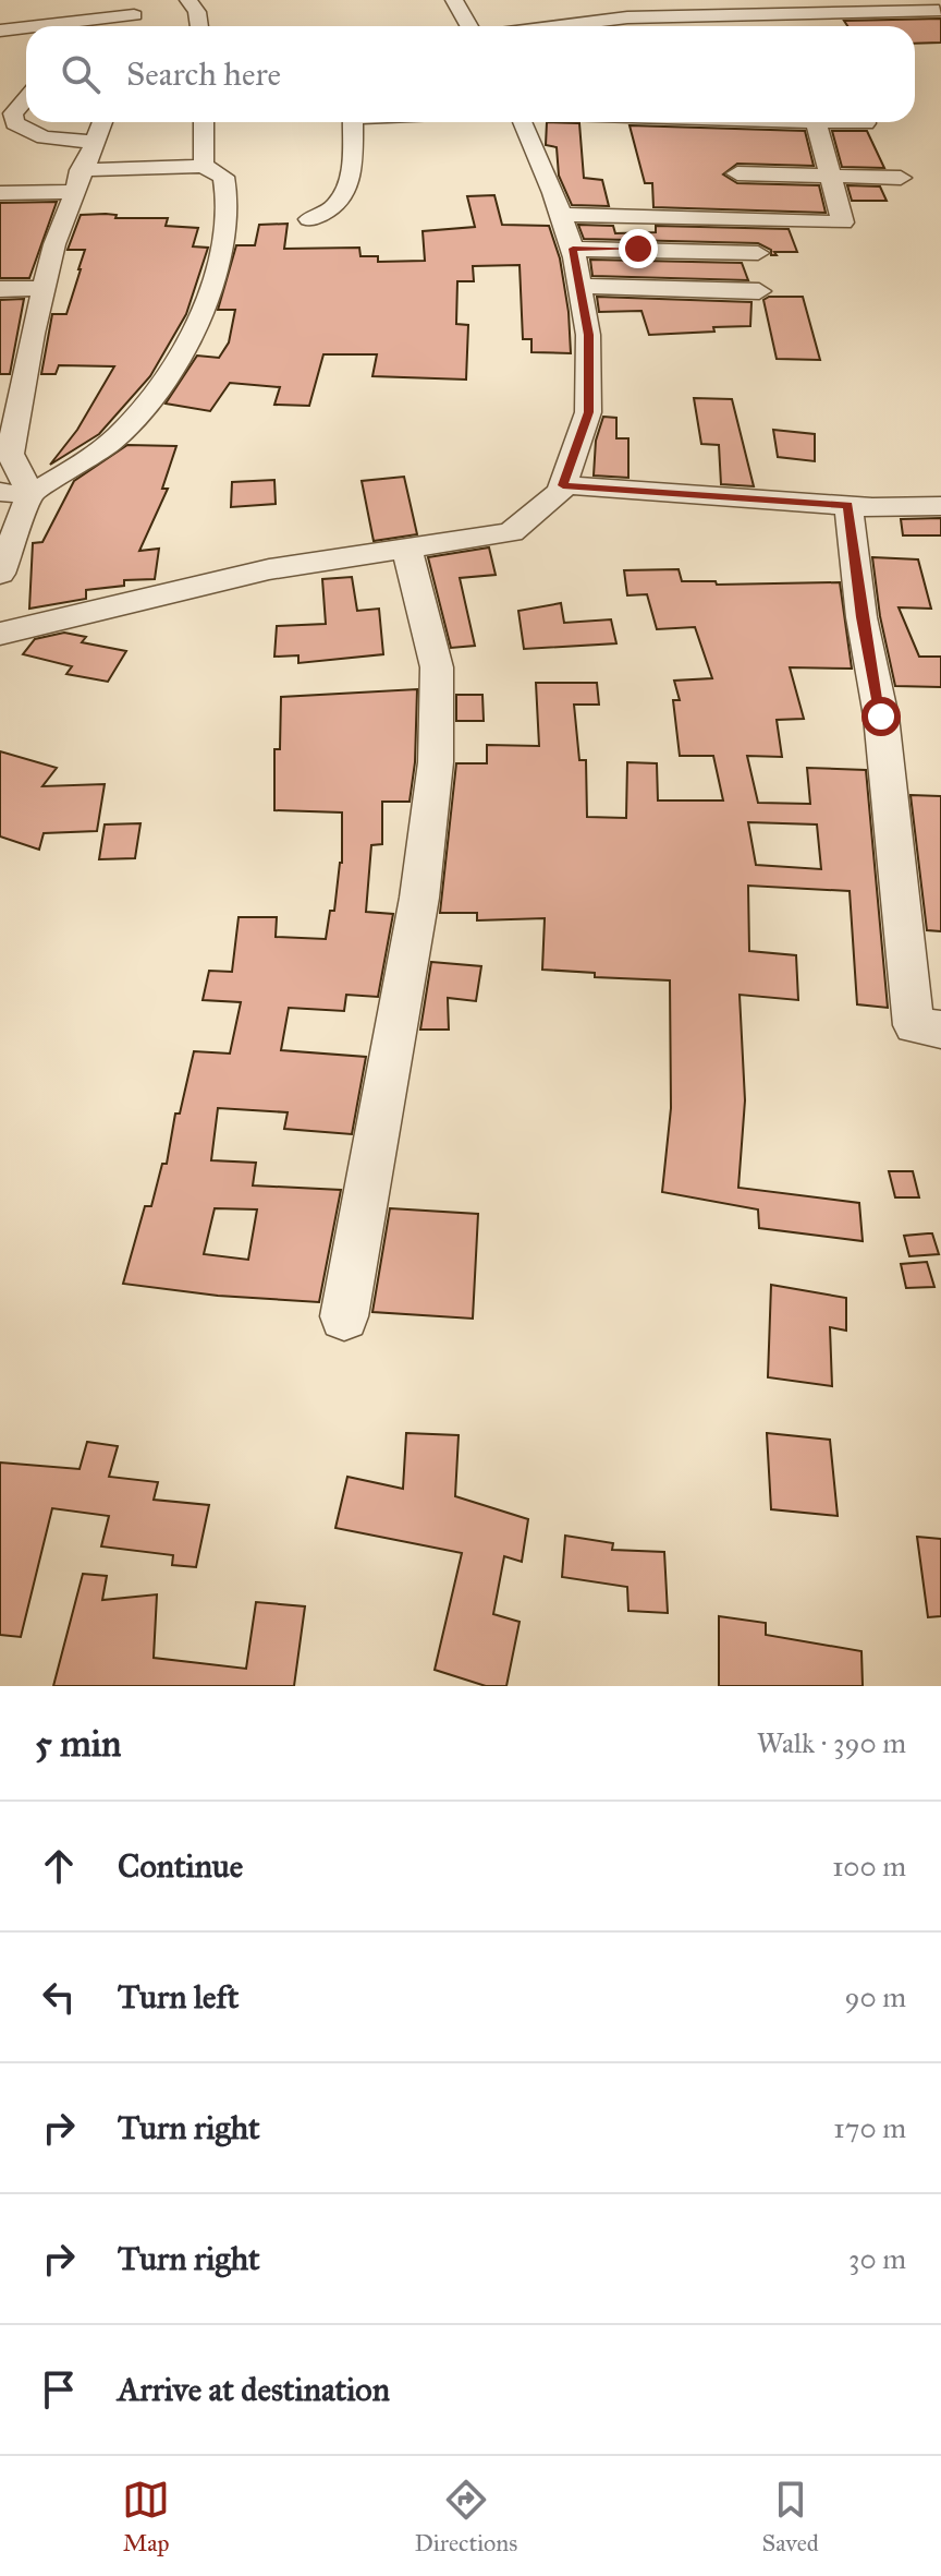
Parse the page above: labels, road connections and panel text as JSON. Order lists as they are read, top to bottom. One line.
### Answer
{"page":{"search":"Search here","heading":["5 min","Walk · 390 m"],"list":[["Continue","100 m"],["Turn left","90 m"],["Turn right","170 m"],["Turn right","30 m"],"Arrive at destination"],"nav":["Map","Directions","Saved"]}}
